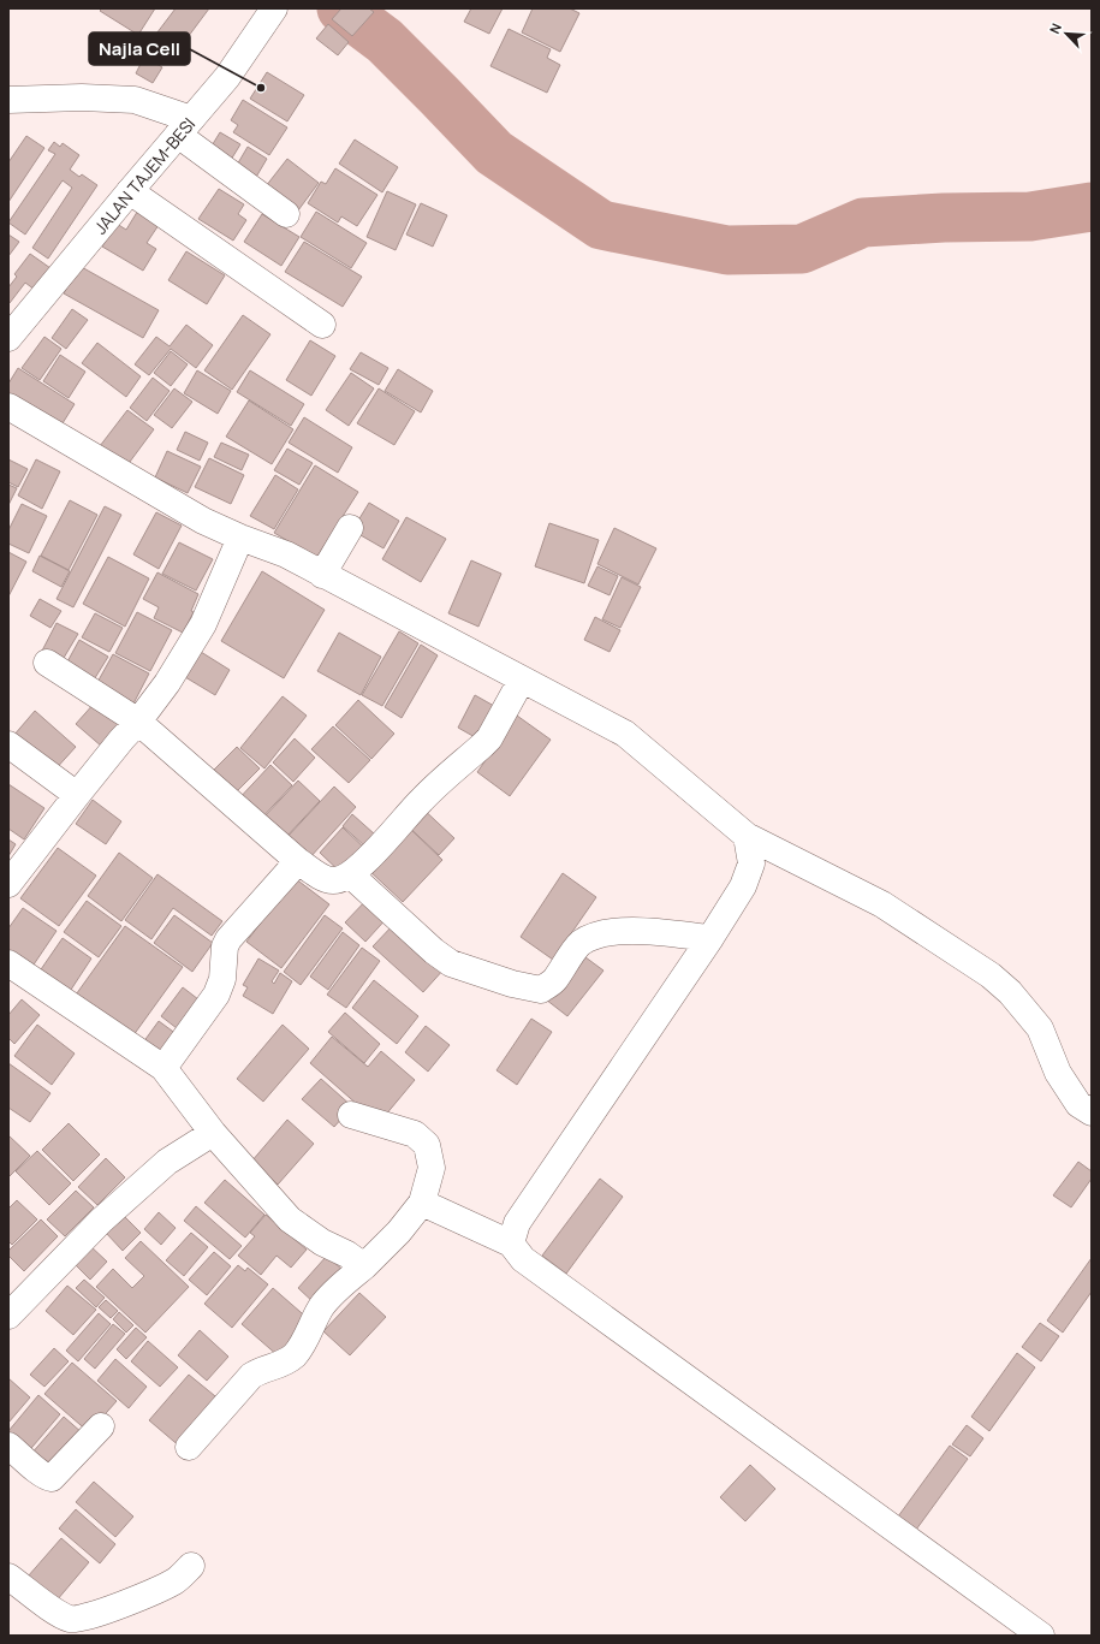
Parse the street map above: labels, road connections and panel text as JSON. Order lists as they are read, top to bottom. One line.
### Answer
{"streets":{"street":["JALAN TAJEM-BESI"]},"places":["Najla Cell"],"north":"top left"}
